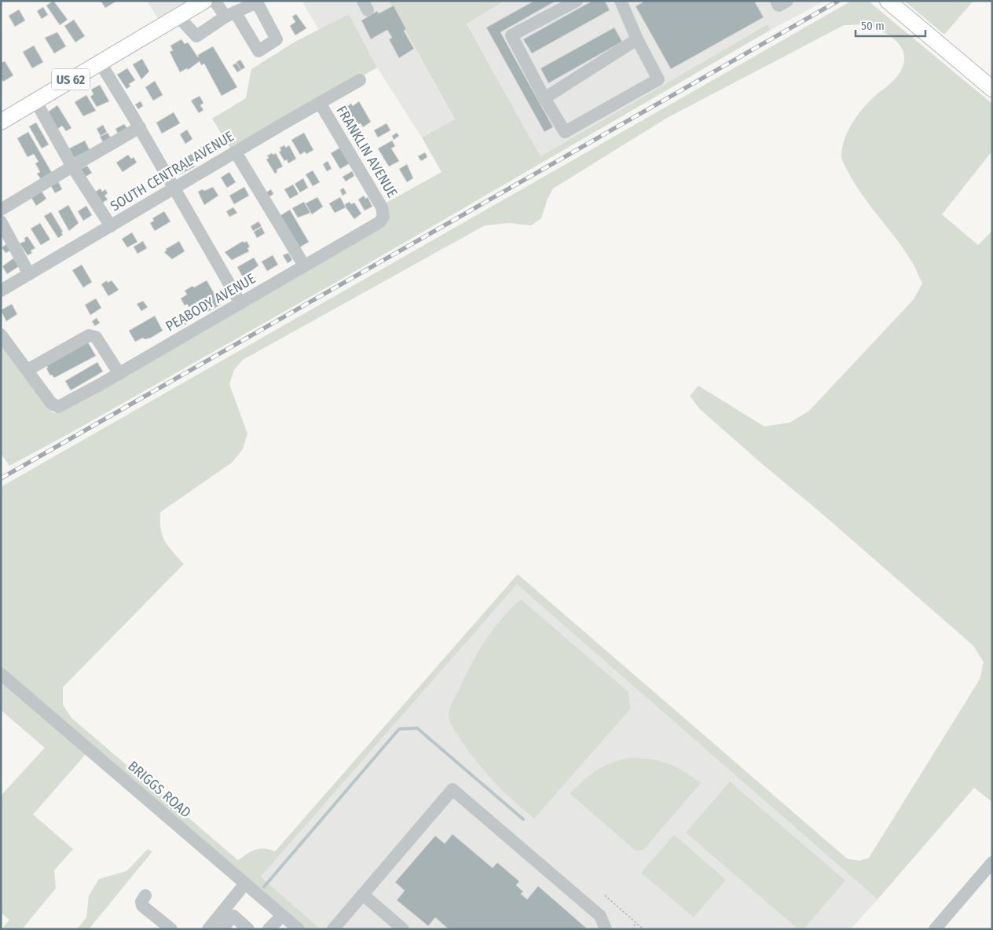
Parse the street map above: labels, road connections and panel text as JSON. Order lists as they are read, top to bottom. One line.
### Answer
{"streets":{"main road":["US 62"],"street":["FRANKLIN AVENUE","SOUTH CENTRAL AVENUE","PEABODY AVENUE","BRIGGS ROAD"]},"crossings":[["FRANKLIN AVENUE","SOUTH CENTRAL AVENUE"],["FRANKLIN AVENUE","PEABODY AVENUE"]],"scale_bar":"50 m"}
